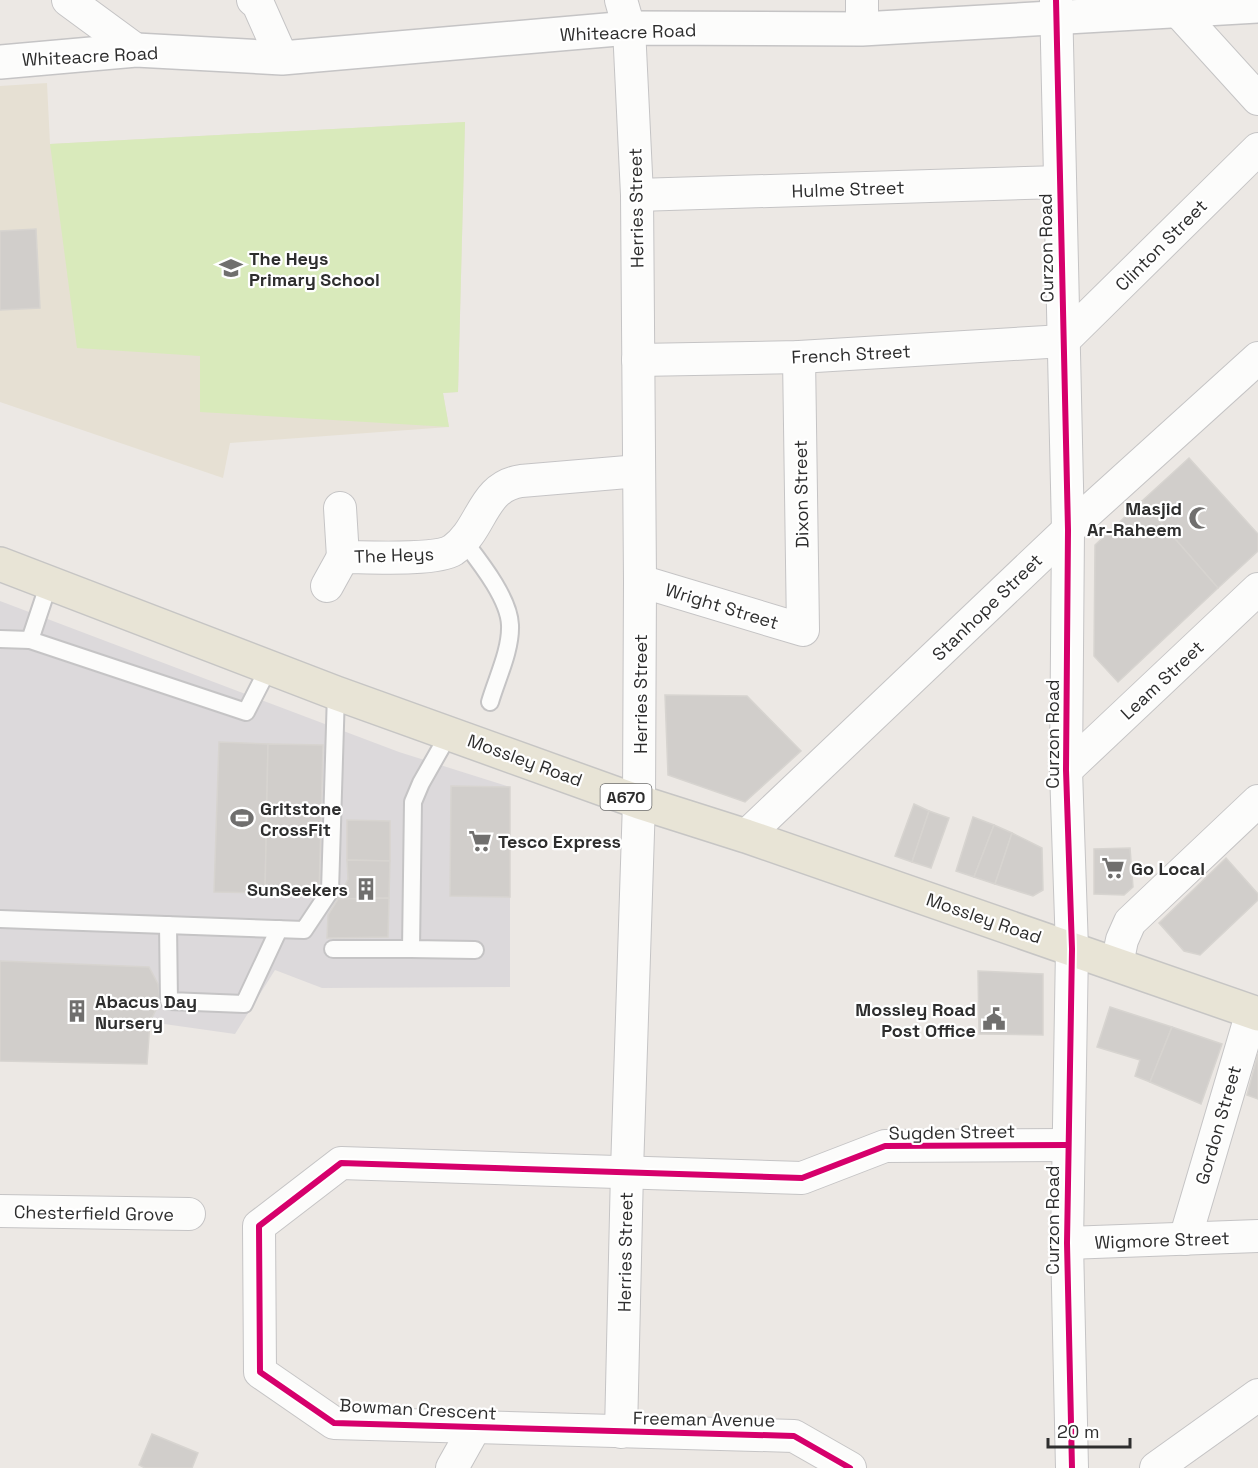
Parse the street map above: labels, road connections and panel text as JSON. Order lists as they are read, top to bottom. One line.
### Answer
{"streets":{"main road":["Whiteacre Road","Mossley Road","A670"],"street":["Hulme Street","Herries Street","Clinton Street","Curzon Road","French Street","Dixon Street","The Heys","Wright Street","Stanhope Street","Leam Street","Gordon Street","Sugden Street","Chesterfield Grove","Wigmore Street","Bowman Crescent","Freeman Avenue"]},"crossings":[["Whiteacre Road","Herries Street"],["Whiteacre Road","Curzon Road"],["Hulme Street","Herries Street"],["Hulme Street","Curzon Road"],["Herries Street","French Street"],["Herries Street","The Heys"],["Herries Street","Wright Street"],["Herries Street","Mossley Road"],["Herries Street","Sugden Street"],["Herries Street","Bowman Crescent"],["Herries Street","Freeman Avenue"],["Clinton Street","Curzon Road"],["Clinton Street","French Street"],["Curzon Road","French Street"],["Curzon Road","Stanhope Street"],["Curzon Road","Leam Street"],["Curzon Road","Mossley Road"],["Curzon Road","Sugden Street"],["Curzon Road","Wigmore Street"],["French Street","Dixon Street"],["Dixon Street","Wright Street"],["Stanhope Street","Mossley Road"],["Mossley Road","Gordon Street"],["Gordon Street","Wigmore Street"],["Sugden Street","Bowman Crescent"],["Bowman Crescent","Freeman Avenue"]],"places":{"school or university":["The Heys Primary School"],"mosque":["Masjid Ar-Raheem"],"sports":["Gritstone CrossFit"],"supermarket":["Tesco Express","Go Local"],"building":["SunSeekers","Abacus Day Nursery"],"public building":["Mossley Road Post Office"]},"scale_bar":"20 m"}
